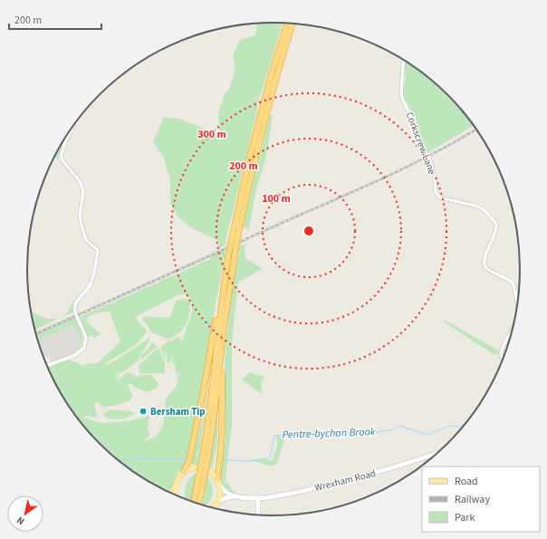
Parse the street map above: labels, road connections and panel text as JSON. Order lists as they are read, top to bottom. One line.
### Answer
{"streets":{"main road":["Wrexham Road"],"street":["Corkscrew Lane"]},"water":["Pentre-bychan Brook"],"places":["Bersham Tip"],"legend":["Road","Railway","Park"],"scale_bar":"200 m","north":"bottom left","rings":["300 m","200 m","100 m"]}
